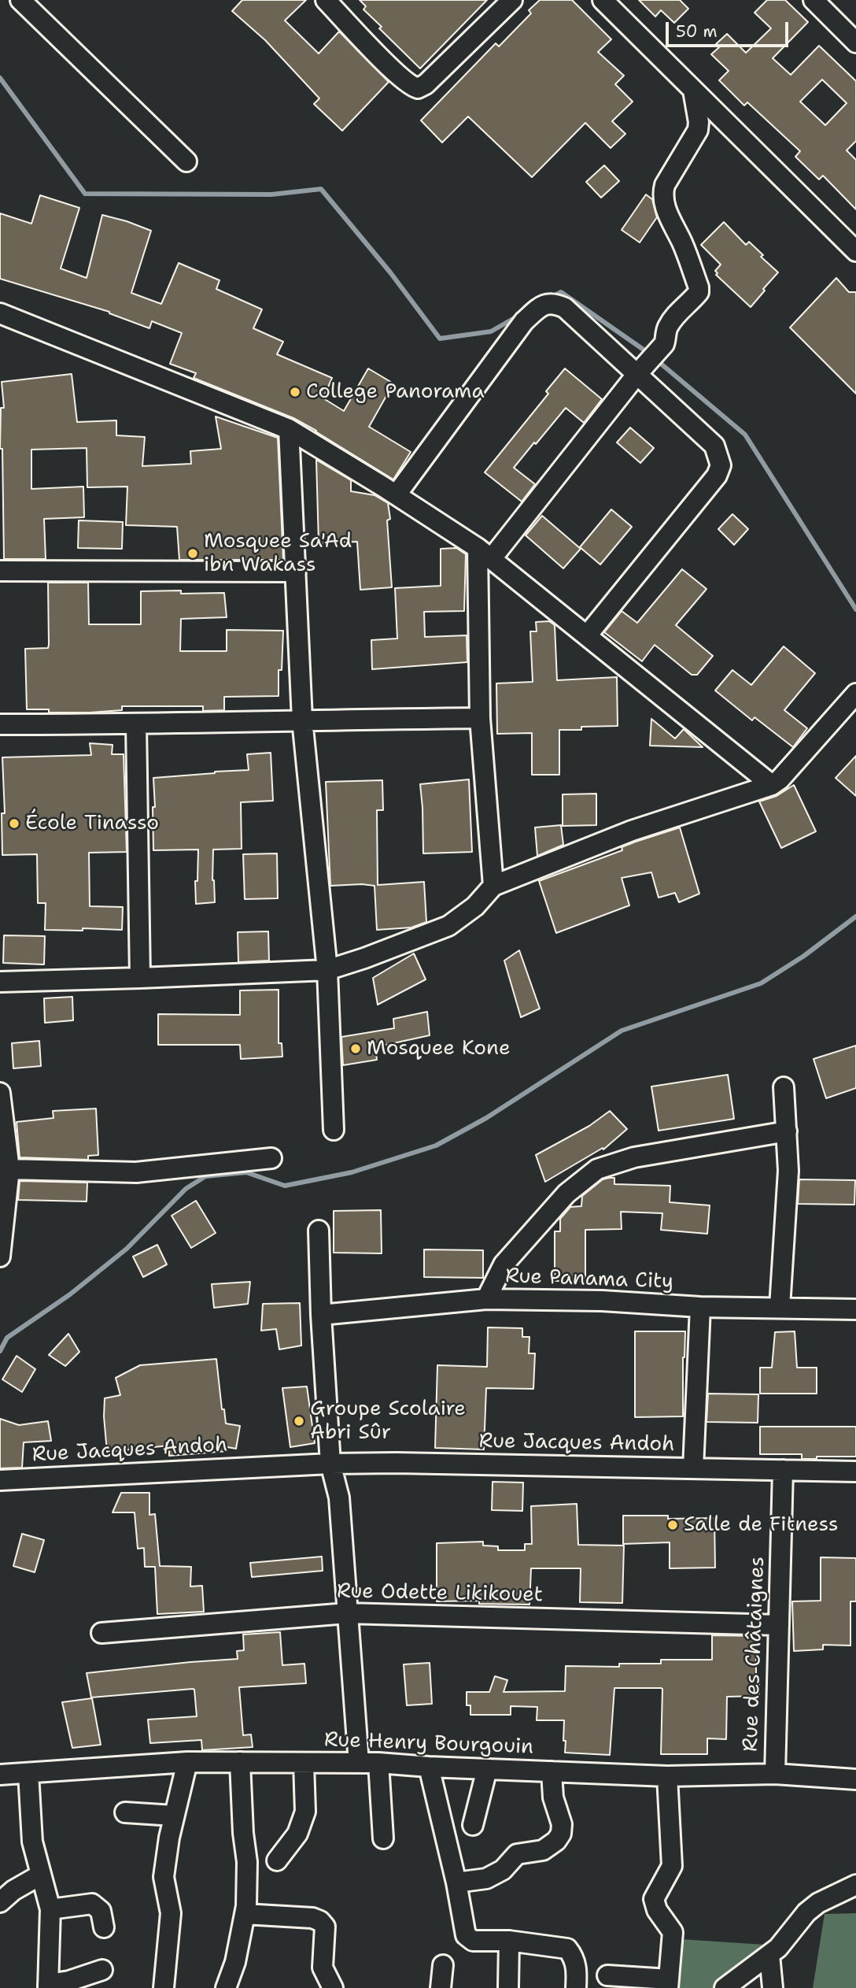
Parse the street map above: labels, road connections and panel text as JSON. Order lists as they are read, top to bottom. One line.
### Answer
{"streets":{"street":["Rue Panama City","Rue Jacques Andoh","Rue Odette Likikouet","Rue des Châtaignes","Rue Henry Bourgouin"]},"crossings":[["Rue Jacques Andoh","Rue des Châtaignes"],["Rue Odette Likikouet","Rue des Châtaignes"],["Rue des Châtaignes","Rue Henry Bourgouin"]],"places":["College Panorama","Mosquee Sa'Ad ibn Wakass","École Tinasso","Mosquee Kone","Groupe Scolaire Abri Sûr","Salle de Fitness"],"scale_bar":"50 m"}
